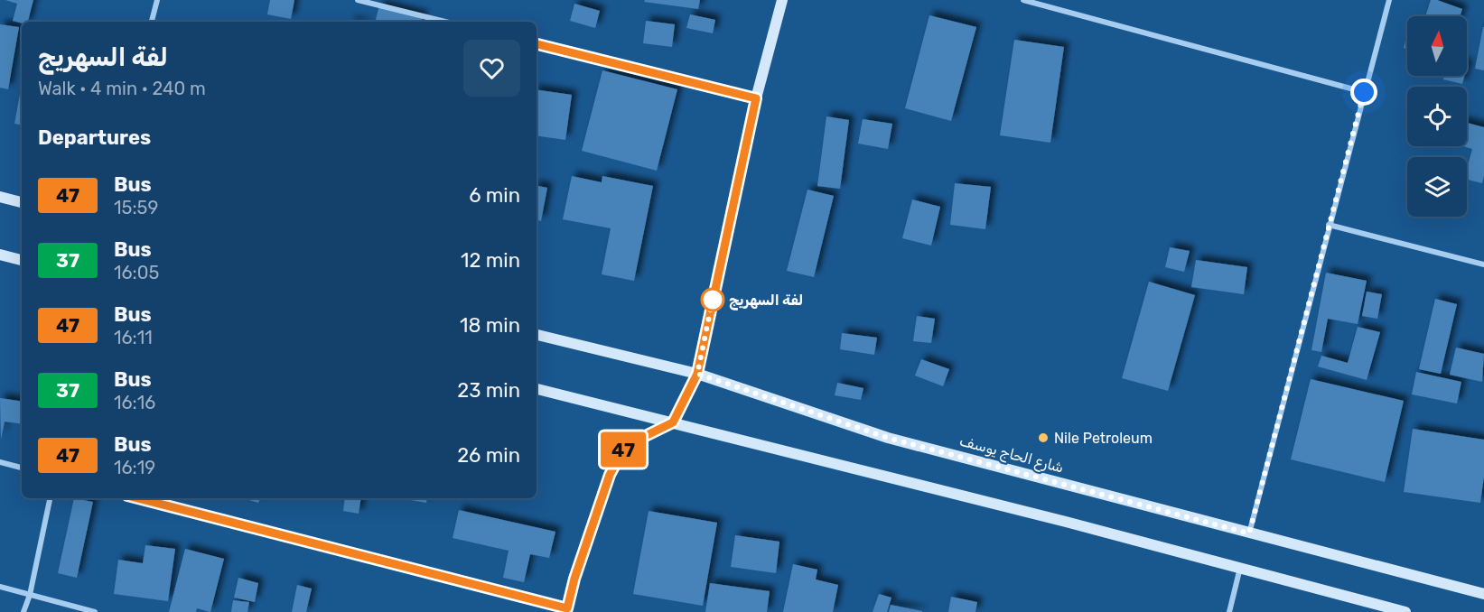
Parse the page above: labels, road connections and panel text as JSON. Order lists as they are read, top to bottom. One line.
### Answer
{"streets":{"main road":["شارع الحاج يوسف"]},"places":["لفة السهريج","Nile Petroleum"],"lines":["bus line 47"],"north":"top","page":{"on_map":"47","heading":[["لفة السهريج","Walk · 4 min · 240 m"],"Departures"],"list":[{"mark":"47","name":"Bus","note":"15:59","value":"6 min"},{"mark":"37","name":"Bus","note":"16:05","value":"12 min"},{"mark":"47","name":"Bus","note":"16:11","value":"18 min"},{"mark":"37","name":"Bus","note":"16:16","value":"23 min"},{"mark":"47","name":"Bus","note":"16:19","value":"26 min"}]}}
